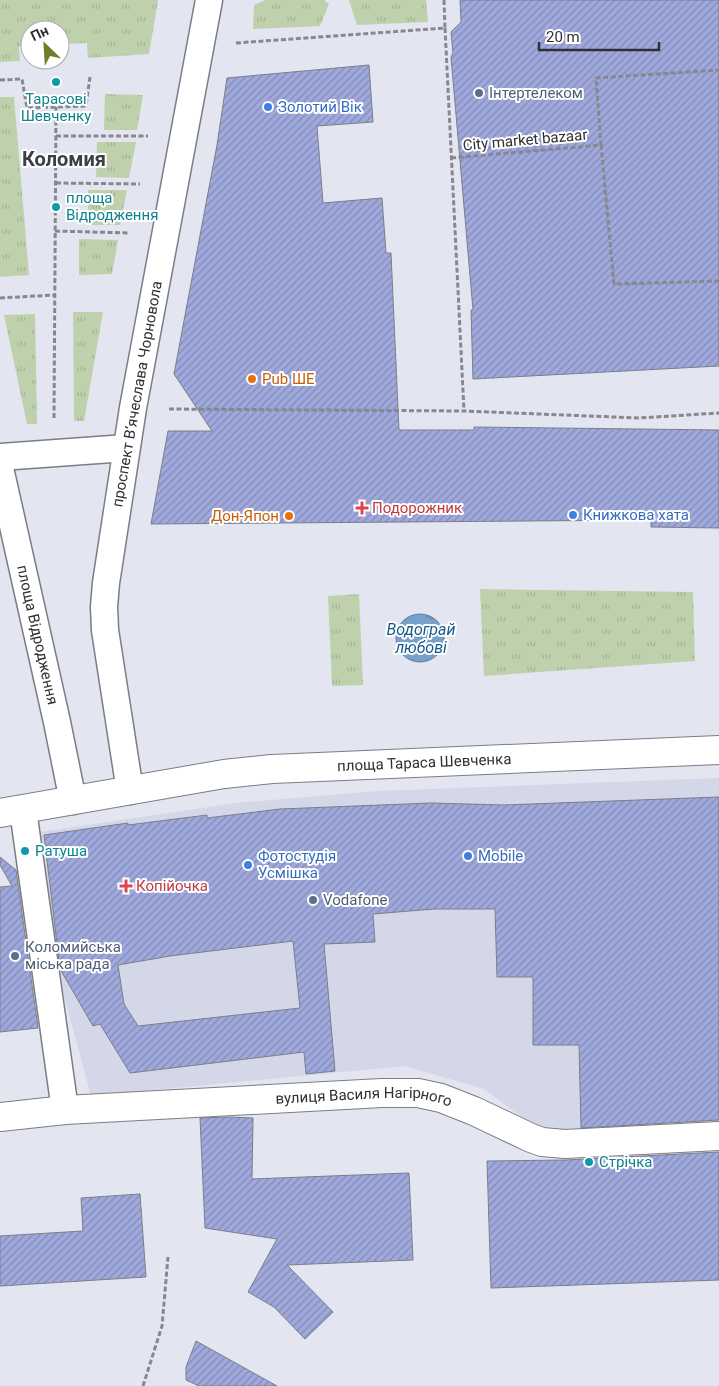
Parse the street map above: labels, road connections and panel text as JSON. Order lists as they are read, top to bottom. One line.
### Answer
{"streets":{"street":["проспект Вʼячеслава Чорновола","площа Відродження","площа Тараса Шевченка","вулиця Василя Нагірного"],"path":["City market bazaar"]},"crossings":[["проспект Вʼячеслава Чорновола","площа Тараса Шевченка"],["площа Відродження","площа Тараса Шевченка"]],"districts":["Коломия"],"water":["Водограй любові"],"places":{"other":["Тарасові Шевченку","Інтертелеком","Золотий Вік","площа Відродження","Pub ШЕ","Книжкова хата","Дон-Япон","Ратуша","Mobile","Фотостудія Усмішка","Vodafone","Коломийська міська рада","Стрічка"],"health":["Подорожник","Копійочка"]},"scale_bar":"20 m","north":"top left"}
